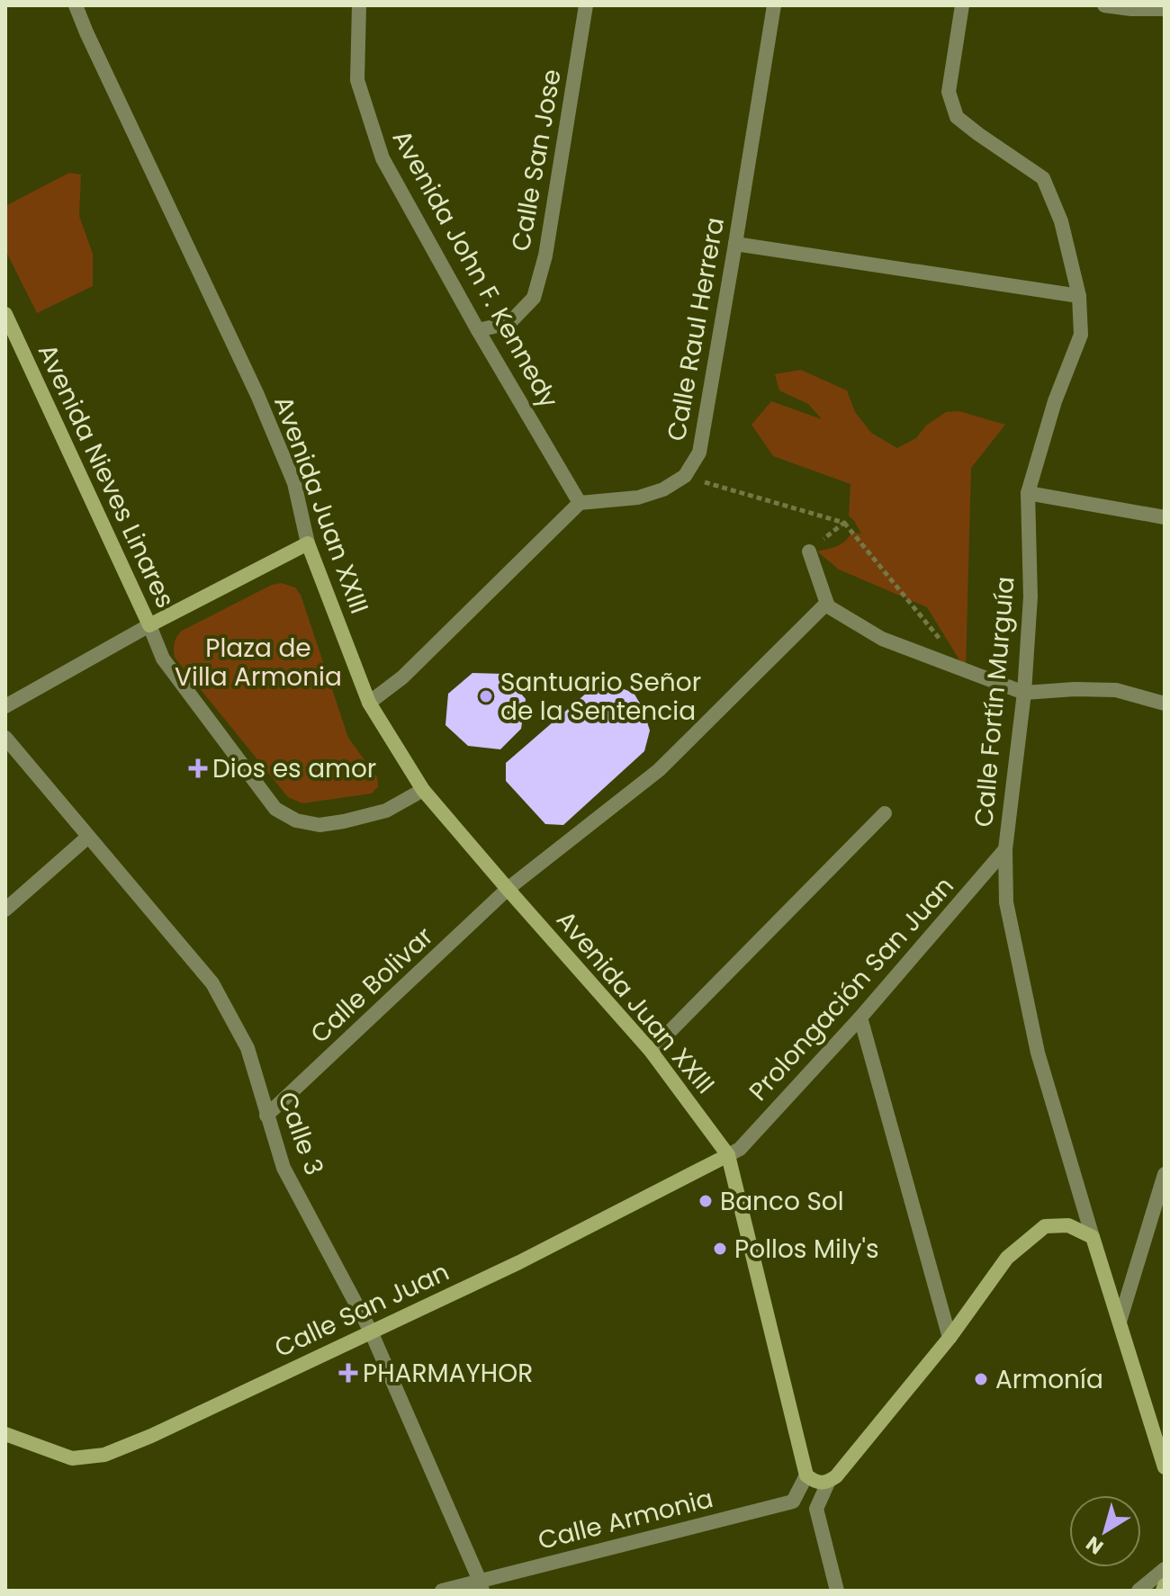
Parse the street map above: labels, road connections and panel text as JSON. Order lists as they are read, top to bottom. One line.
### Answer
{"streets":{"main road":["Avenida Nieves Linares","Avenida Juan XXIII","Calle San Juan"],"street":["Calle San Jose","Avenida John F. Kennedy","Calle Raul Herrera","Calle Fortín Murguía","Calle Bolivar","Prolongación San Juan","Calle 3","Calle Armonia"]},"crossings":[["Calle San Jose","Avenida John F. Kennedy"],["Avenida John F. Kennedy","Calle Raul Herrera"],["Avenida Nieves Linares","Avenida Juan XXIII"],["Avenida Juan XXIII","Calle Bolivar"],["Avenida Juan XXIII","Prolongación San Juan"],["Avenida Juan XXIII","Calle San Juan"],["Avenida Juan XXIII","Calle Armonia"],["Calle Fortín Murguía","Prolongación San Juan"],["Calle Bolivar","Calle 3"],["Prolongación San Juan","Calle San Juan"],["Calle 3","Calle San Juan"],["Calle 3","Calle Armonia"]],"parks":["Plaza de Villa Armonia"],"places":{"other":["Santuario Señor de la Sentencia","Banco Sol","Pollos Mily's","Armonía"],"health":["Dios es amor","PHARMAYHOR"]},"north":"bottom left"}
